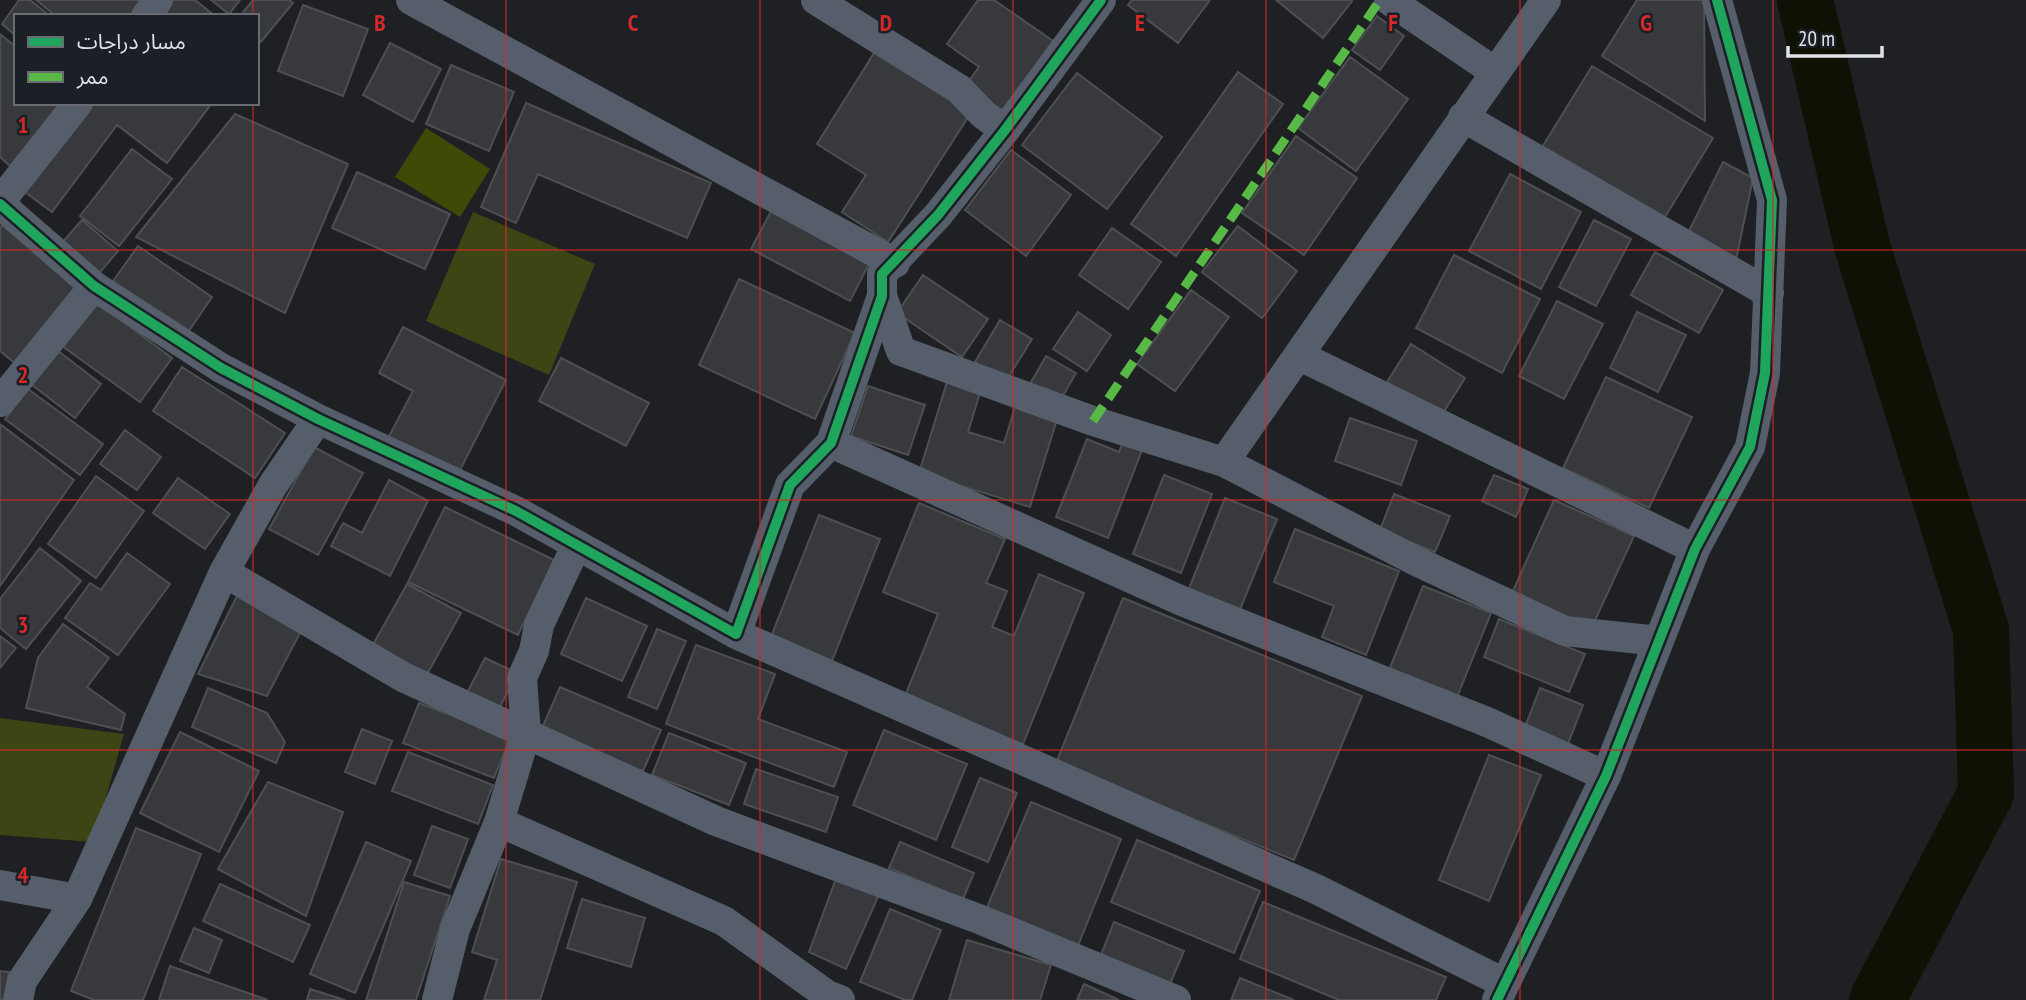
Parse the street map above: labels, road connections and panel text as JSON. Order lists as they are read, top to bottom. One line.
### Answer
{"legend":["مسار دراجات","ممر"],"scale_bar":"20 m","grid":{"columns":["B","C","D","E","F","G"],"rows":["1","2","3","4"]}}
